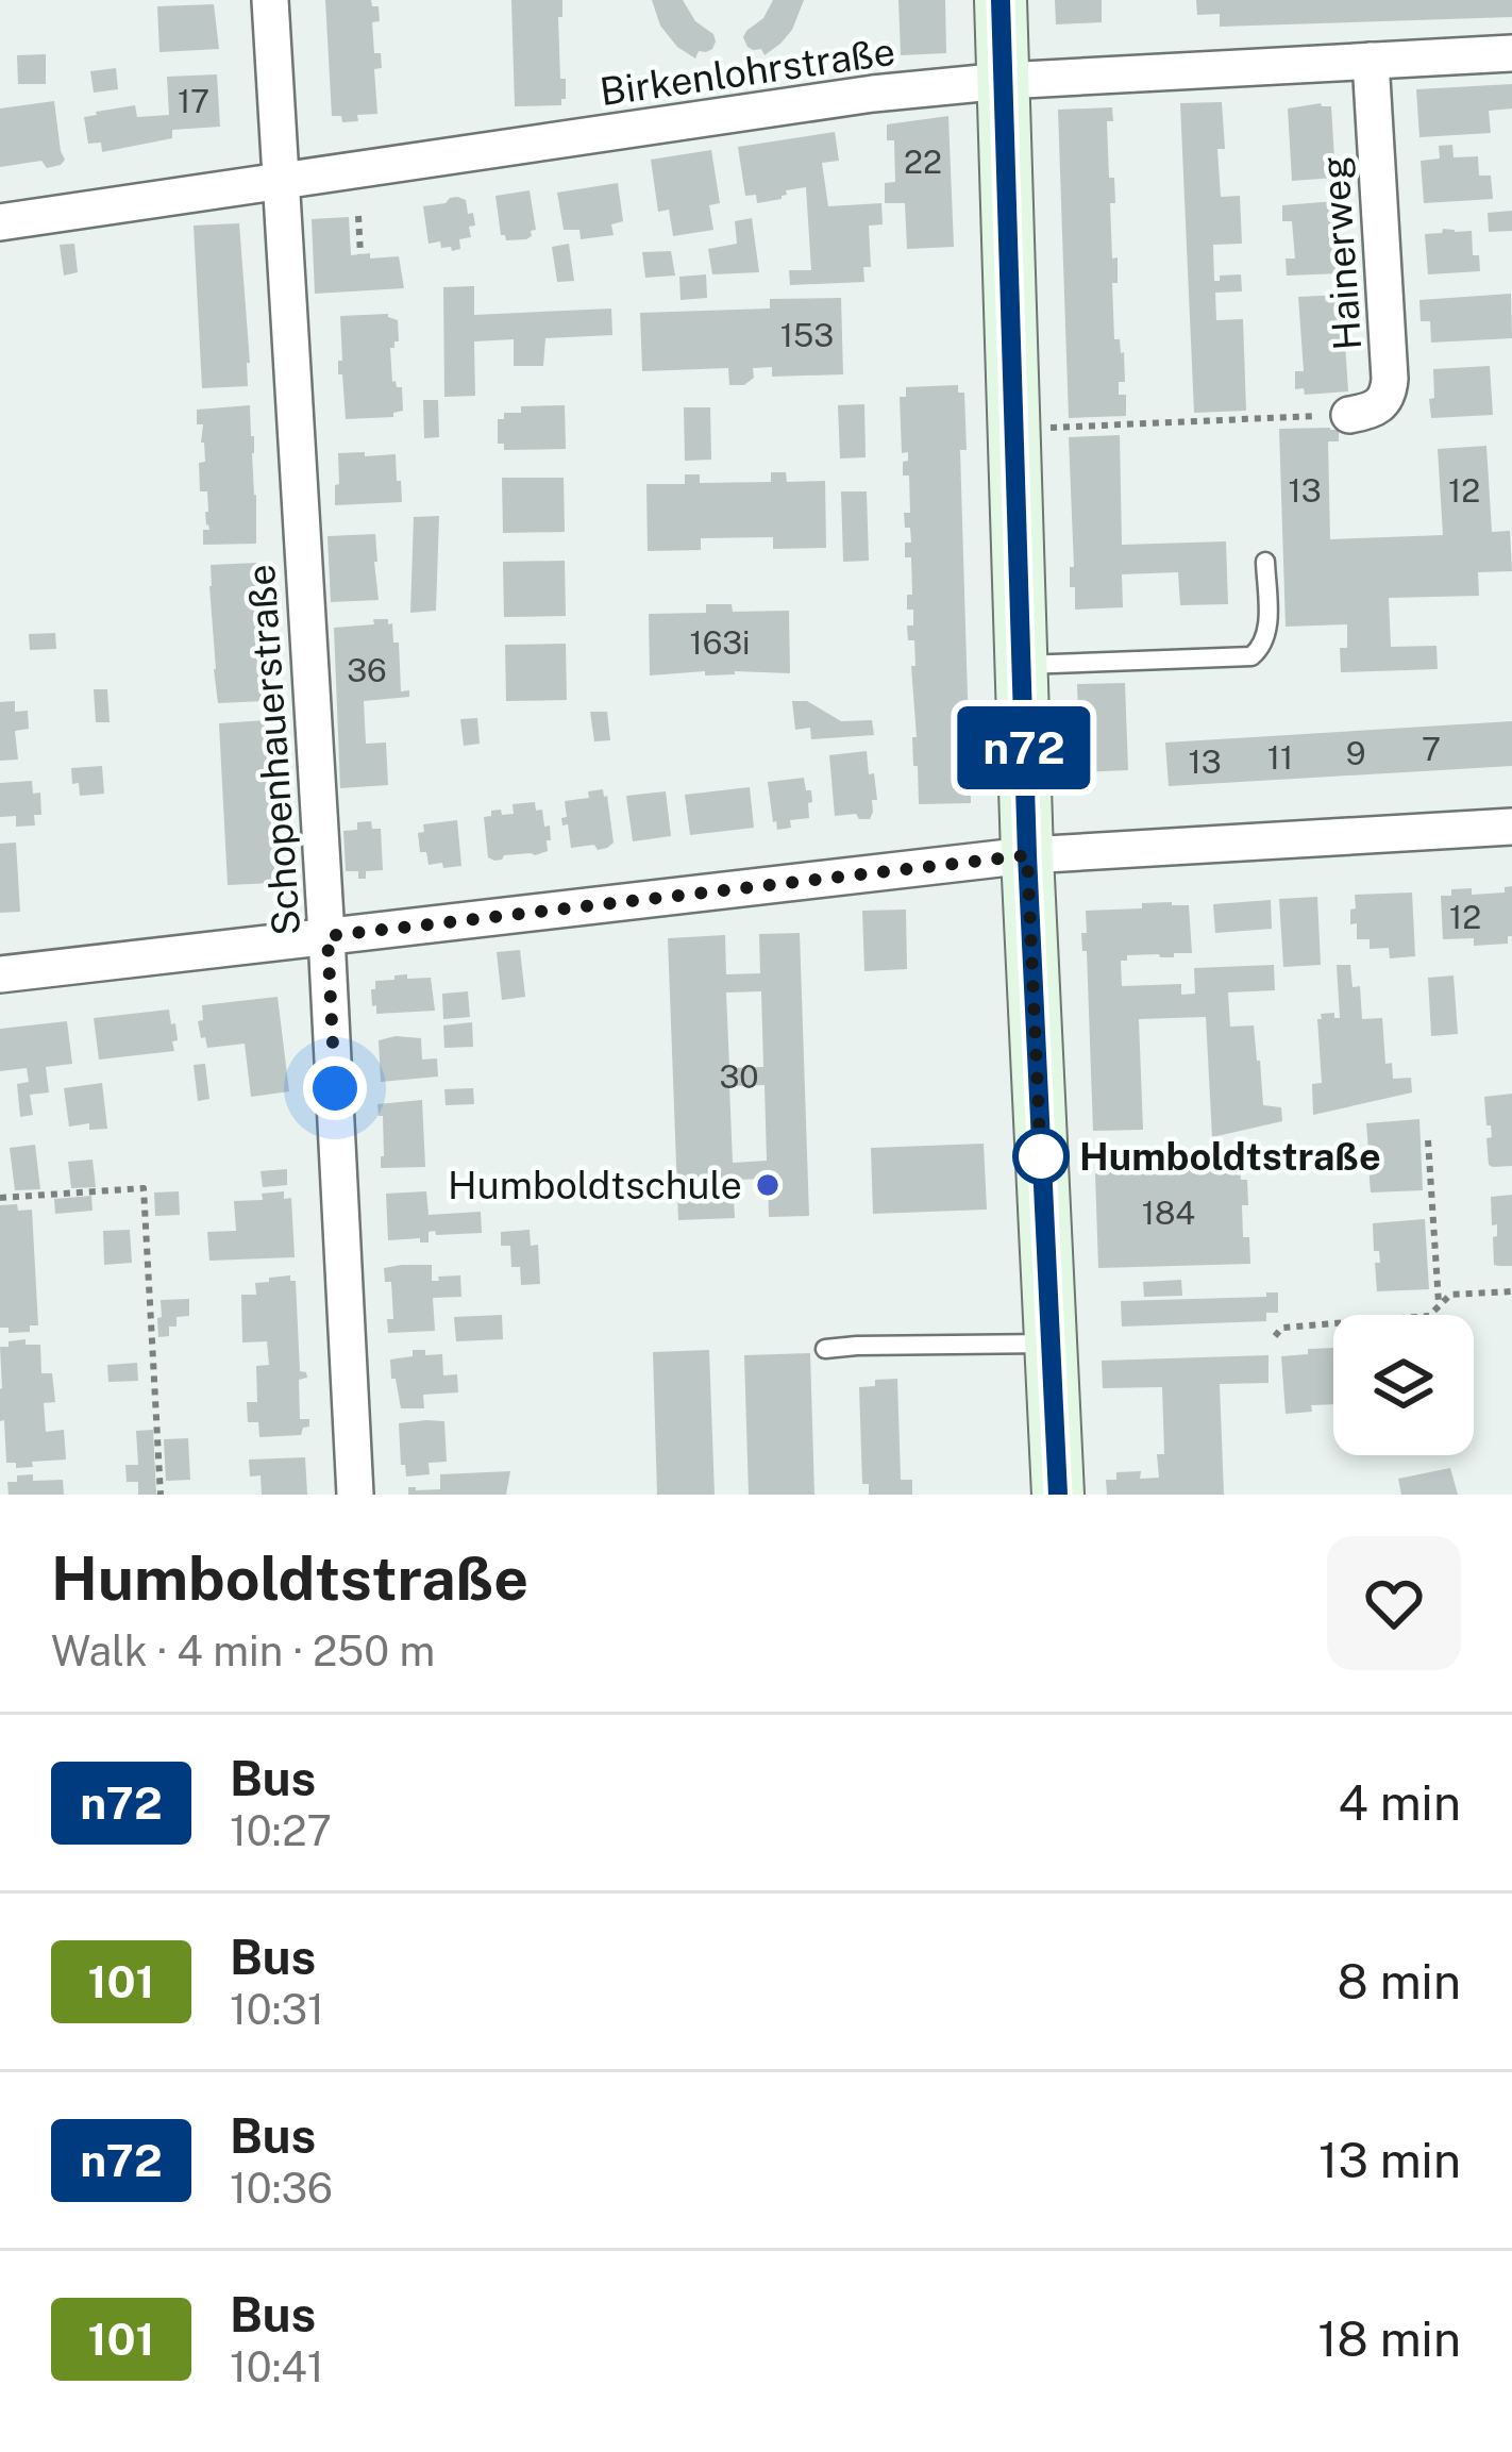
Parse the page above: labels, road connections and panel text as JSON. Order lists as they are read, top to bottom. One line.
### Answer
{"streets":{"street":["Birkenlohrstraße","Hainerweg","Schopenhauerstraße"]},"crossings":[["Birkenlohrstraße","Hainerweg"],["Birkenlohrstraße","Schopenhauerstraße"]],"places":["Humboldtstraße","Humboldtschule"],"lines":["bus line n72"],"house_numbers":["17","22","153","13","12","163i","36","7","9","11","13","12","30","184"],"page":{"on_map":"n72","heading":["Humboldtstraße","Walk · 4 min · 250 m"],"list":[{"mark":"n72","name":"Bus","note":"10:27","value":"4 min"},{"mark":"101","name":"Bus","note":"10:31","value":"8 min"},{"mark":"n72","name":"Bus","note":"10:36","value":"13 min"},{"mark":"101","name":"Bus","note":"10:41","value":"18 min"}]}}
